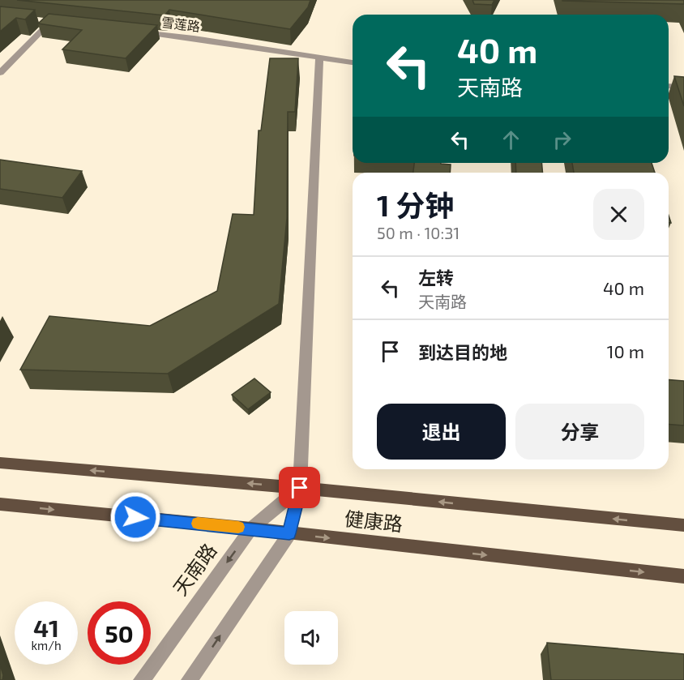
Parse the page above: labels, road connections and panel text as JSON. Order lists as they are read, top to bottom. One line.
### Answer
{"streets":{"main road":["健康路"],"street":["雪莲路","天南路"]},"crossings":[["健康路","天南路"]],"page":{"turn":["40 m","天南路"],"heading":["1 分钟","50 m · 10:31"],"list":[{"name":"左转","note":"天南路","value":"40 m"},{"name":"到达目的地","value":"10 m"}],"buttons":["退出","分享"],"speed":"41 km/h","limit":"50"}}
